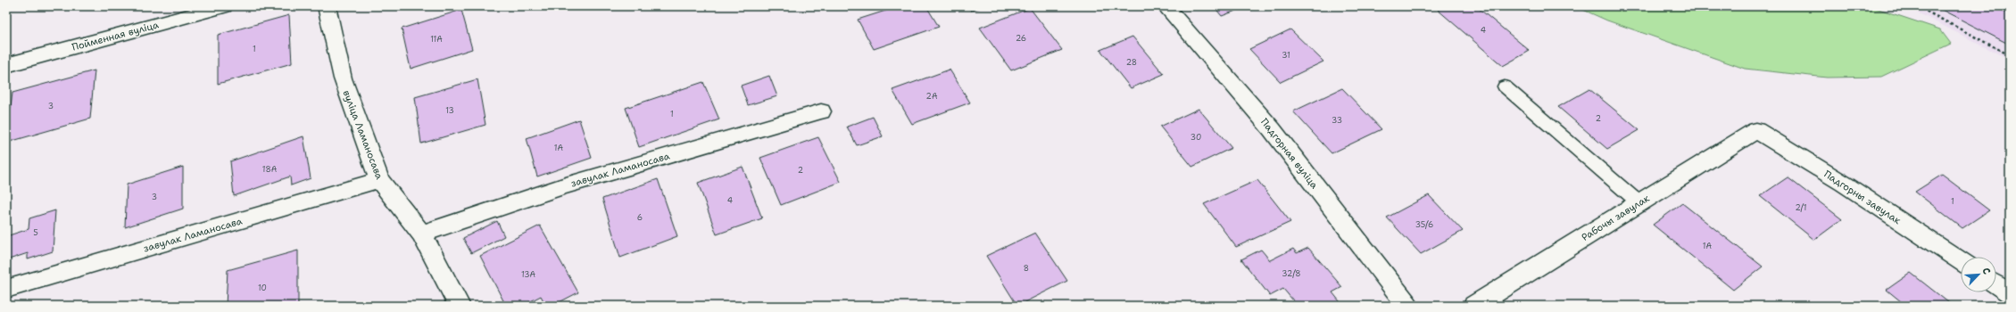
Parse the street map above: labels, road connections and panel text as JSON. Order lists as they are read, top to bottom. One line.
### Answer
{"streets":{"street":["Пойменная вуліца","вуліца Ламаносава","Падгорная вуліца","завулак Ламаносава","Падгорны завулак","Рабочы завулак"]},"crossings":[["вуліца Ламаносава","завулак Ламаносава"],["Падгорны завулак","Рабочы завулак"]],"house_numbers":["4","26","11А","1","31","28","2А","3","13","1","2","33","30","1А","18А","2","3","4","1","2/1","6","35/6","5","1А","8","32/8","13А","10"],"north":"top right"}
